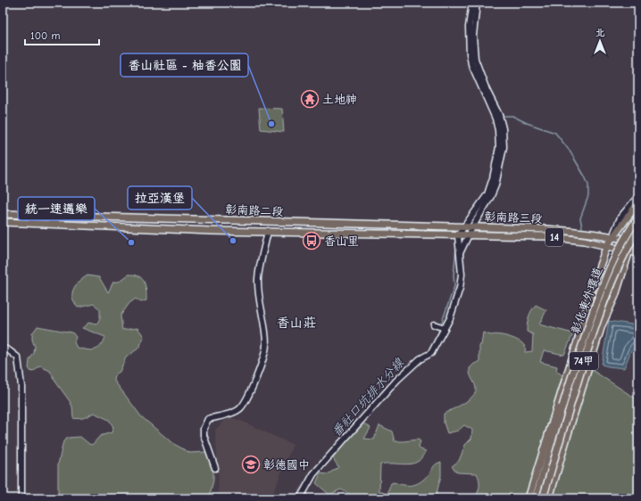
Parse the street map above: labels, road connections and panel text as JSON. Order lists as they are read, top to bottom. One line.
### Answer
{"streets":{"main road":["彰南路二段","彰南路三段","14","彰化東外環道","74甲"]},"crossings":[["彰南路二段","14"],["彰南路三段","14"],["彰南路三段","74甲"]],"districts":["香山莊"],"water":["番社口坑排水分線"],"places":{"temple":["土地神"],"other":["香山社區 - 柚香公園","拉亞漢堡","統一速邁樂"],"bus stop":["香山里"],"school or university":["彰德國中"]},"scale_bar":"100 m","north":"top"}
